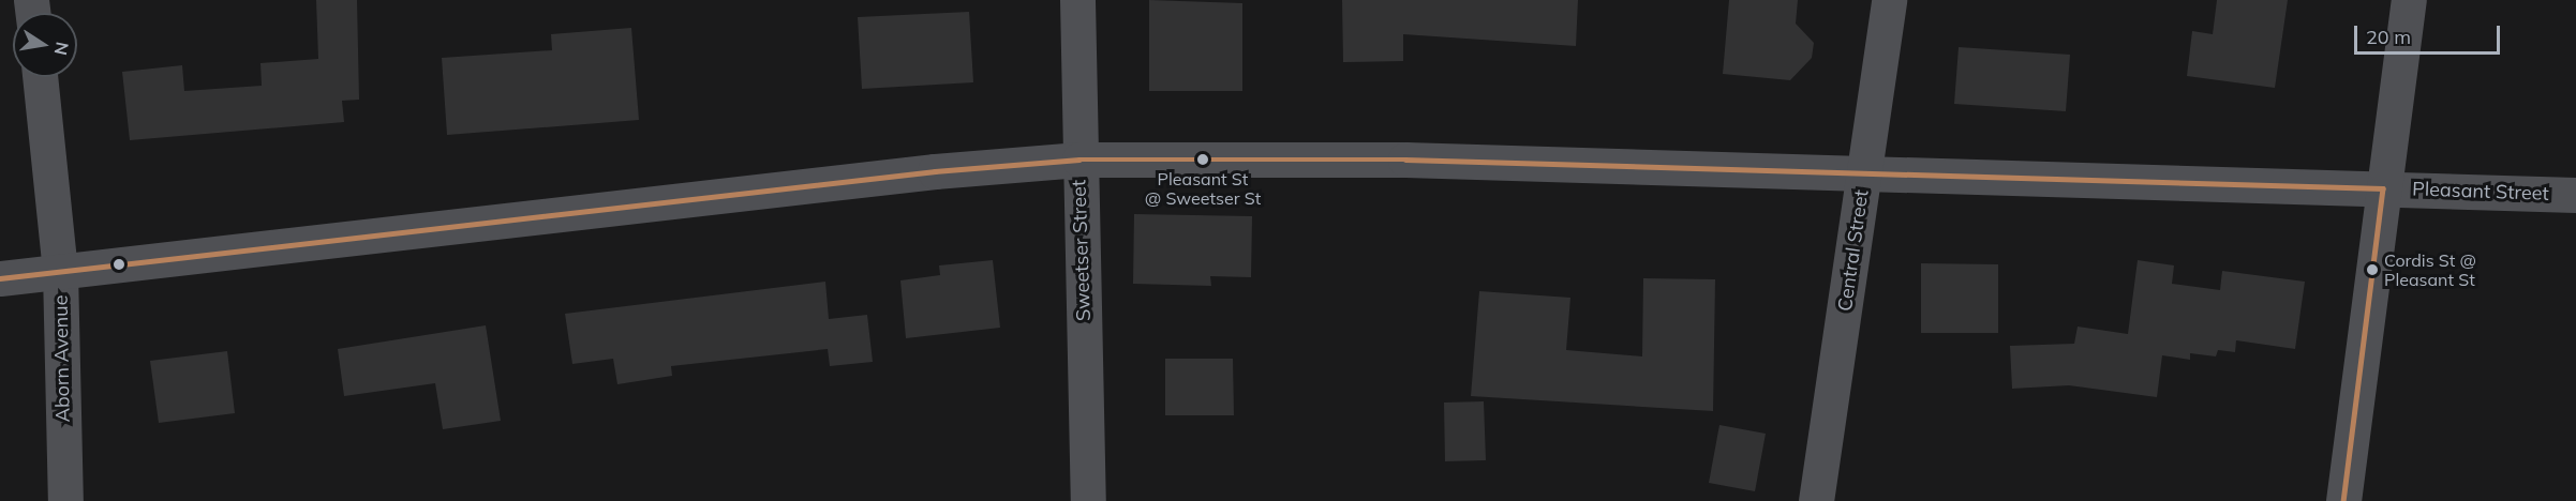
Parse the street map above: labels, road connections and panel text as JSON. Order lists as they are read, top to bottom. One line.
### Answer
{"streets":{"street":["Pleasant Street","Sweetser Street","Central Street","Aborn Avenue"]},"crossings":[["Pleasant Street","Sweetser Street"],["Pleasant Street","Central Street"],["Pleasant Street","Aborn Avenue"]],"places":["Pleasant St @ Sweetser St","Cordis St @ Pleasant St"],"scale_bar":"20 m","north":"right"}
